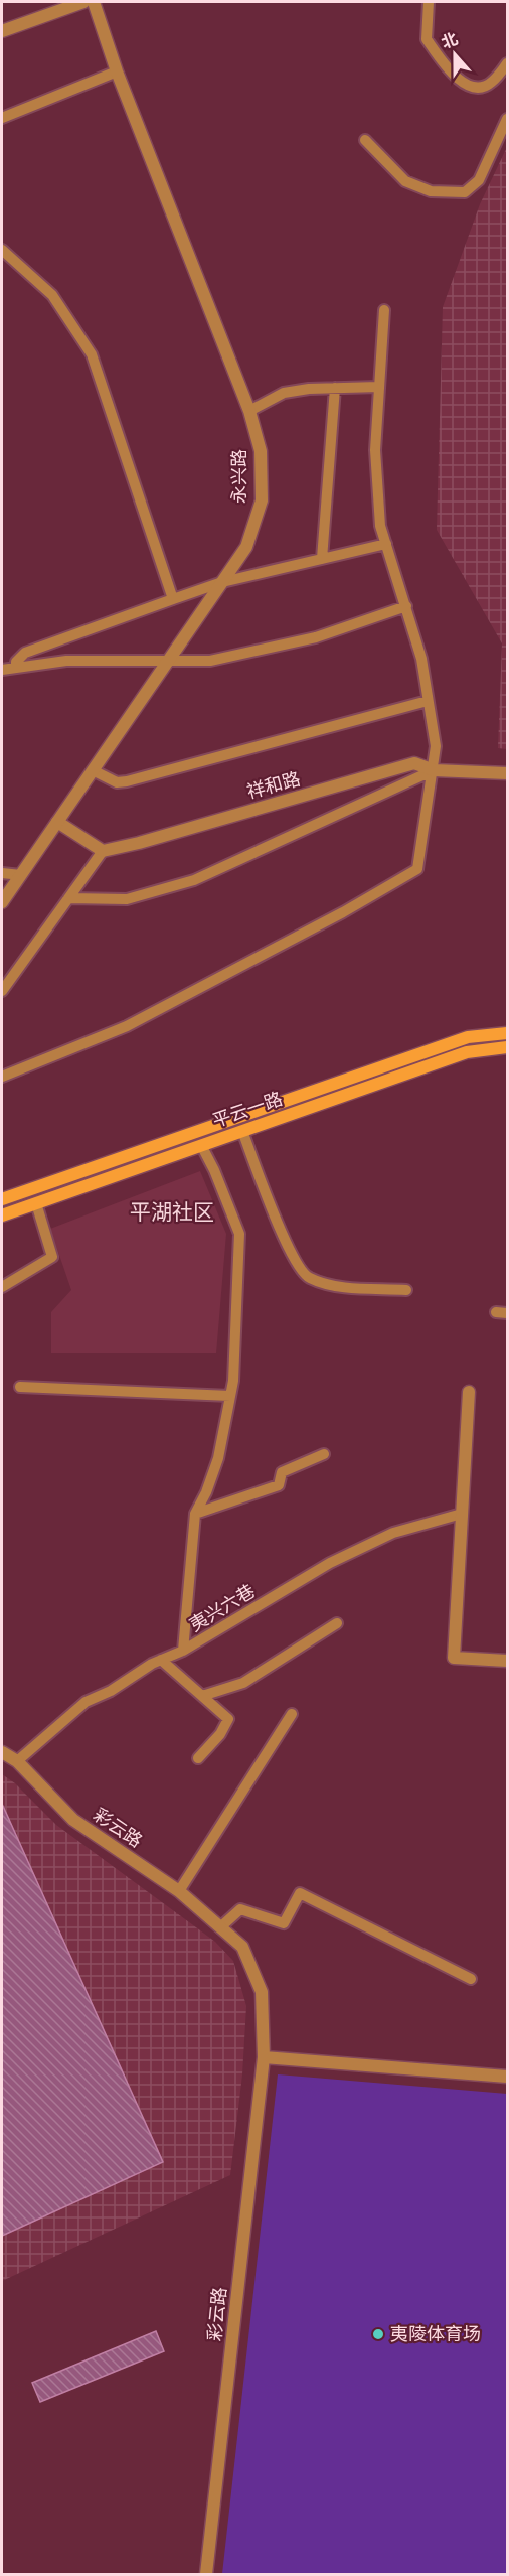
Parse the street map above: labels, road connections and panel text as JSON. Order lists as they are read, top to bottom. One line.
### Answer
{"streets":{"main road":["平云一路"],"street":["永兴路","祥和路","彩云路"],"lane":["夷兴六巷"]},"crossings":[["夷兴六巷","彩云路"]],"districts":["平湖社区"],"places":["夷陵体育场"],"north":"top"}
